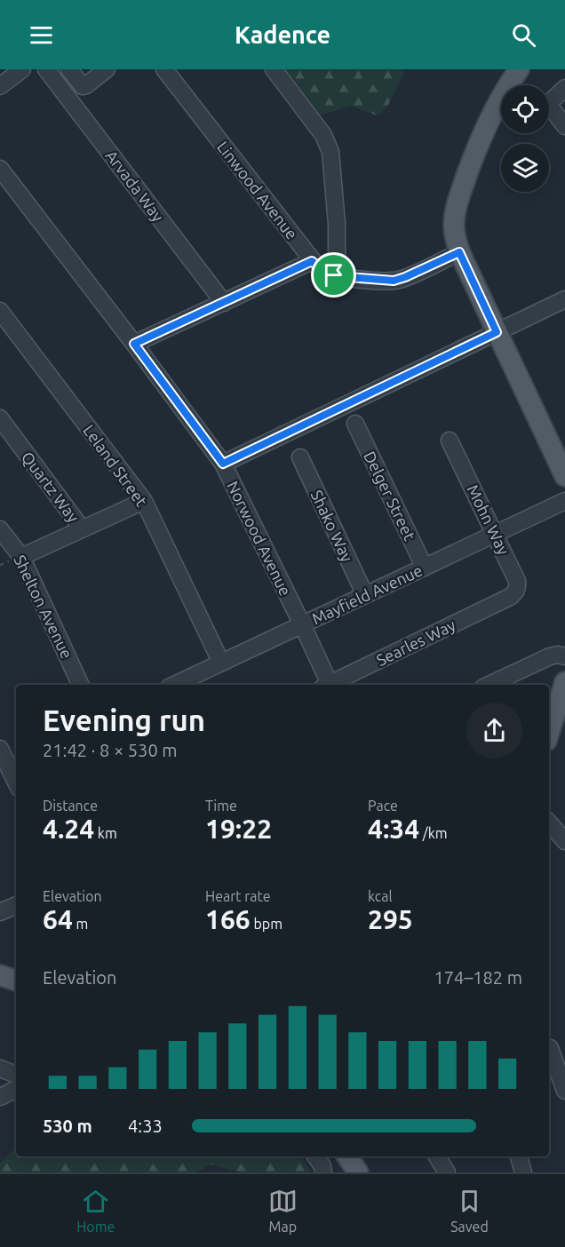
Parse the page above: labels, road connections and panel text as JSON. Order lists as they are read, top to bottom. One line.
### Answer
{"streets":{"street":["Arvada Way","Linwood Avenue","Leland Street","Quartz Way","Delger Street","Mohn Way","Shako Way","Norwood Avenue","Mayfield Avenue","Shelton Avenue","Searles Way"]},"crossings":[["Leland Street","Mayfield Avenue"],["Delger Street","Mayfield Avenue"],["Mohn Way","Mayfield Avenue"],["Mohn Way","Searles Way"],["Shako Way","Mayfield Avenue"],["Norwood Avenue","Mayfield Avenue"]],"page":{"header":"Kadence","heading":["Evening run","21:42 · 8 × 530 m"],"stats":[["Distance","4.24 km"],["Time","19:22"],["Pace","4:34 /km"],["Elevation","64 m"],["Heart rate","166 bpm"],["kcal","295"]],"chart":["Elevation","174–182 m"],"list":[{"name":"530 m","note":"4:33"}],"tabs":["Home","Map","Saved"]}}
